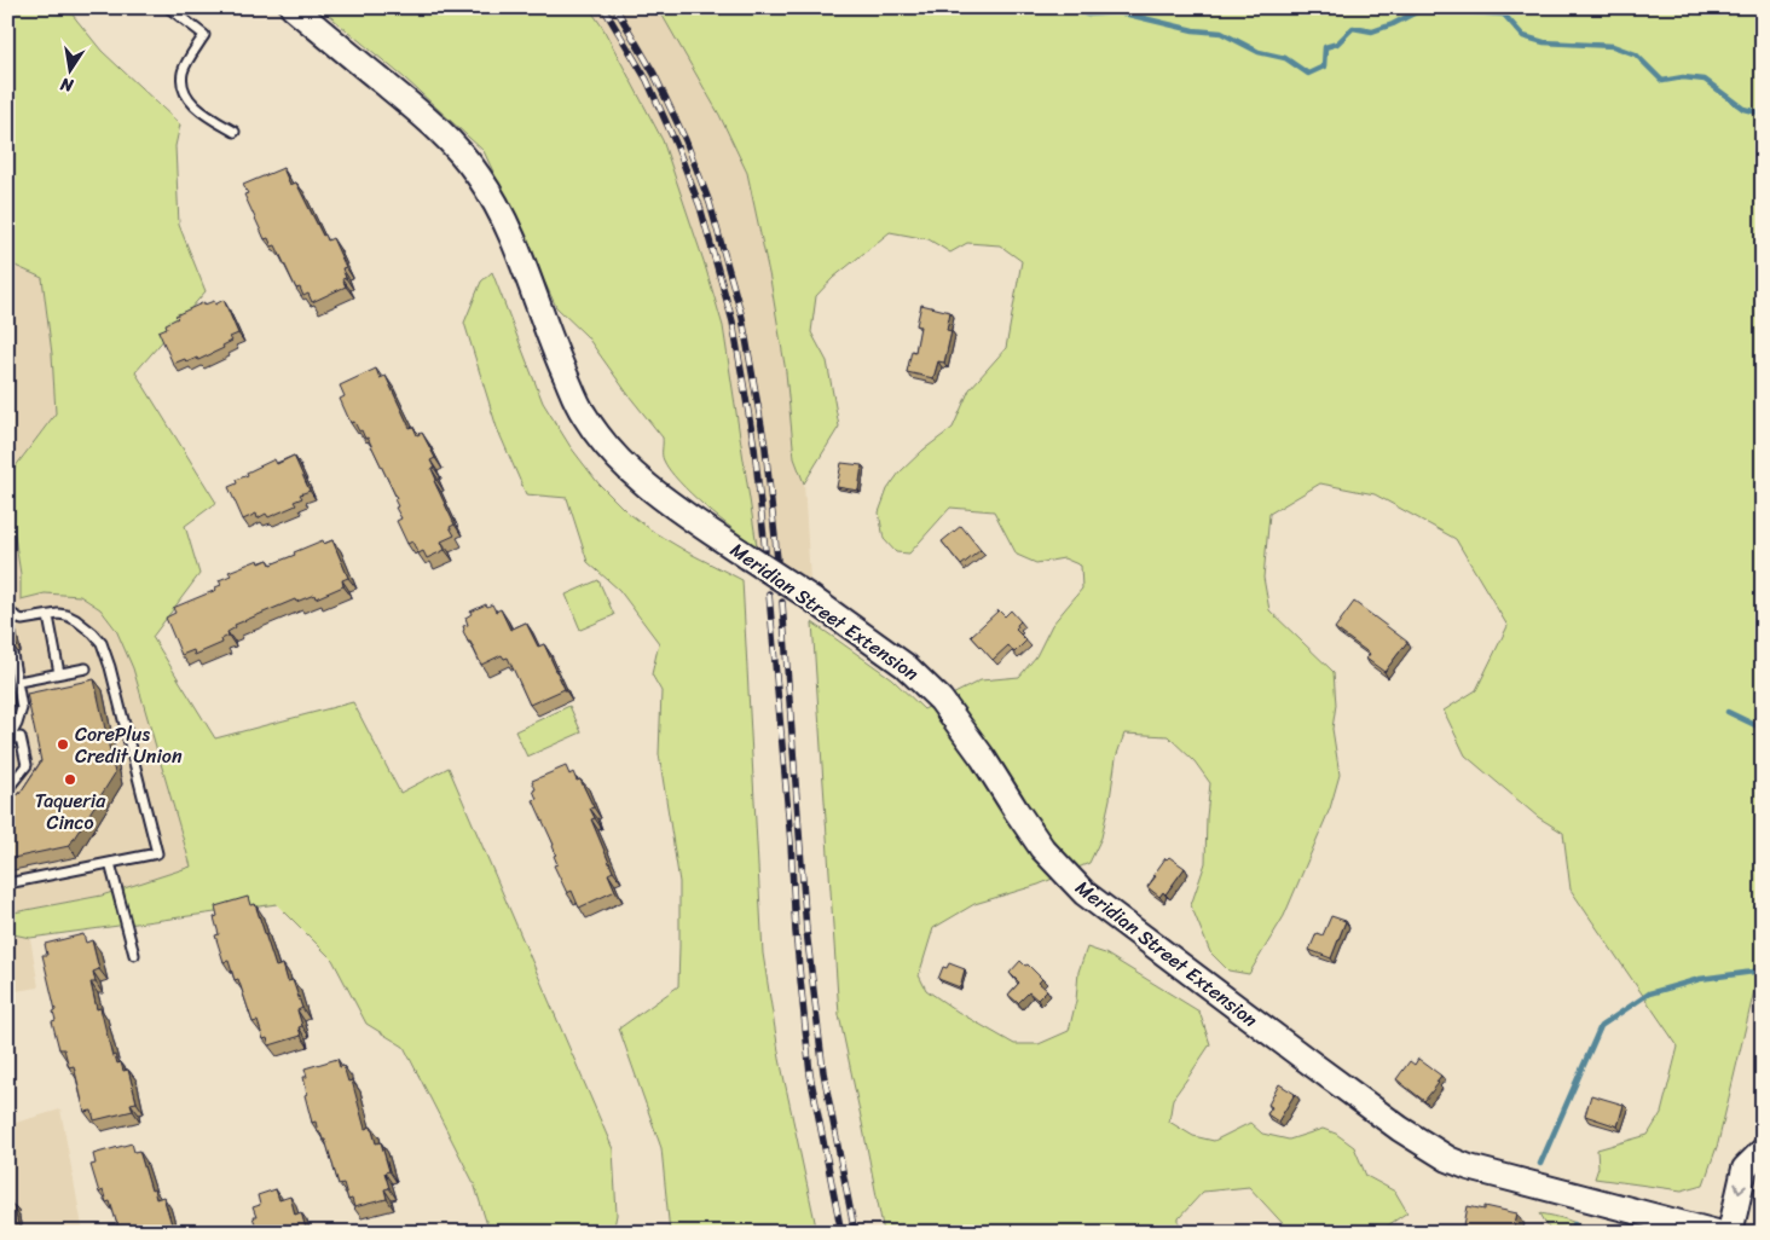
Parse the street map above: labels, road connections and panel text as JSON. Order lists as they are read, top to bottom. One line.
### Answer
{"streets":{"street":["Meridian Street Extension"]},"places":["CorePlus Credit Union","Taqueria Cinco"],"north":"bottom"}
